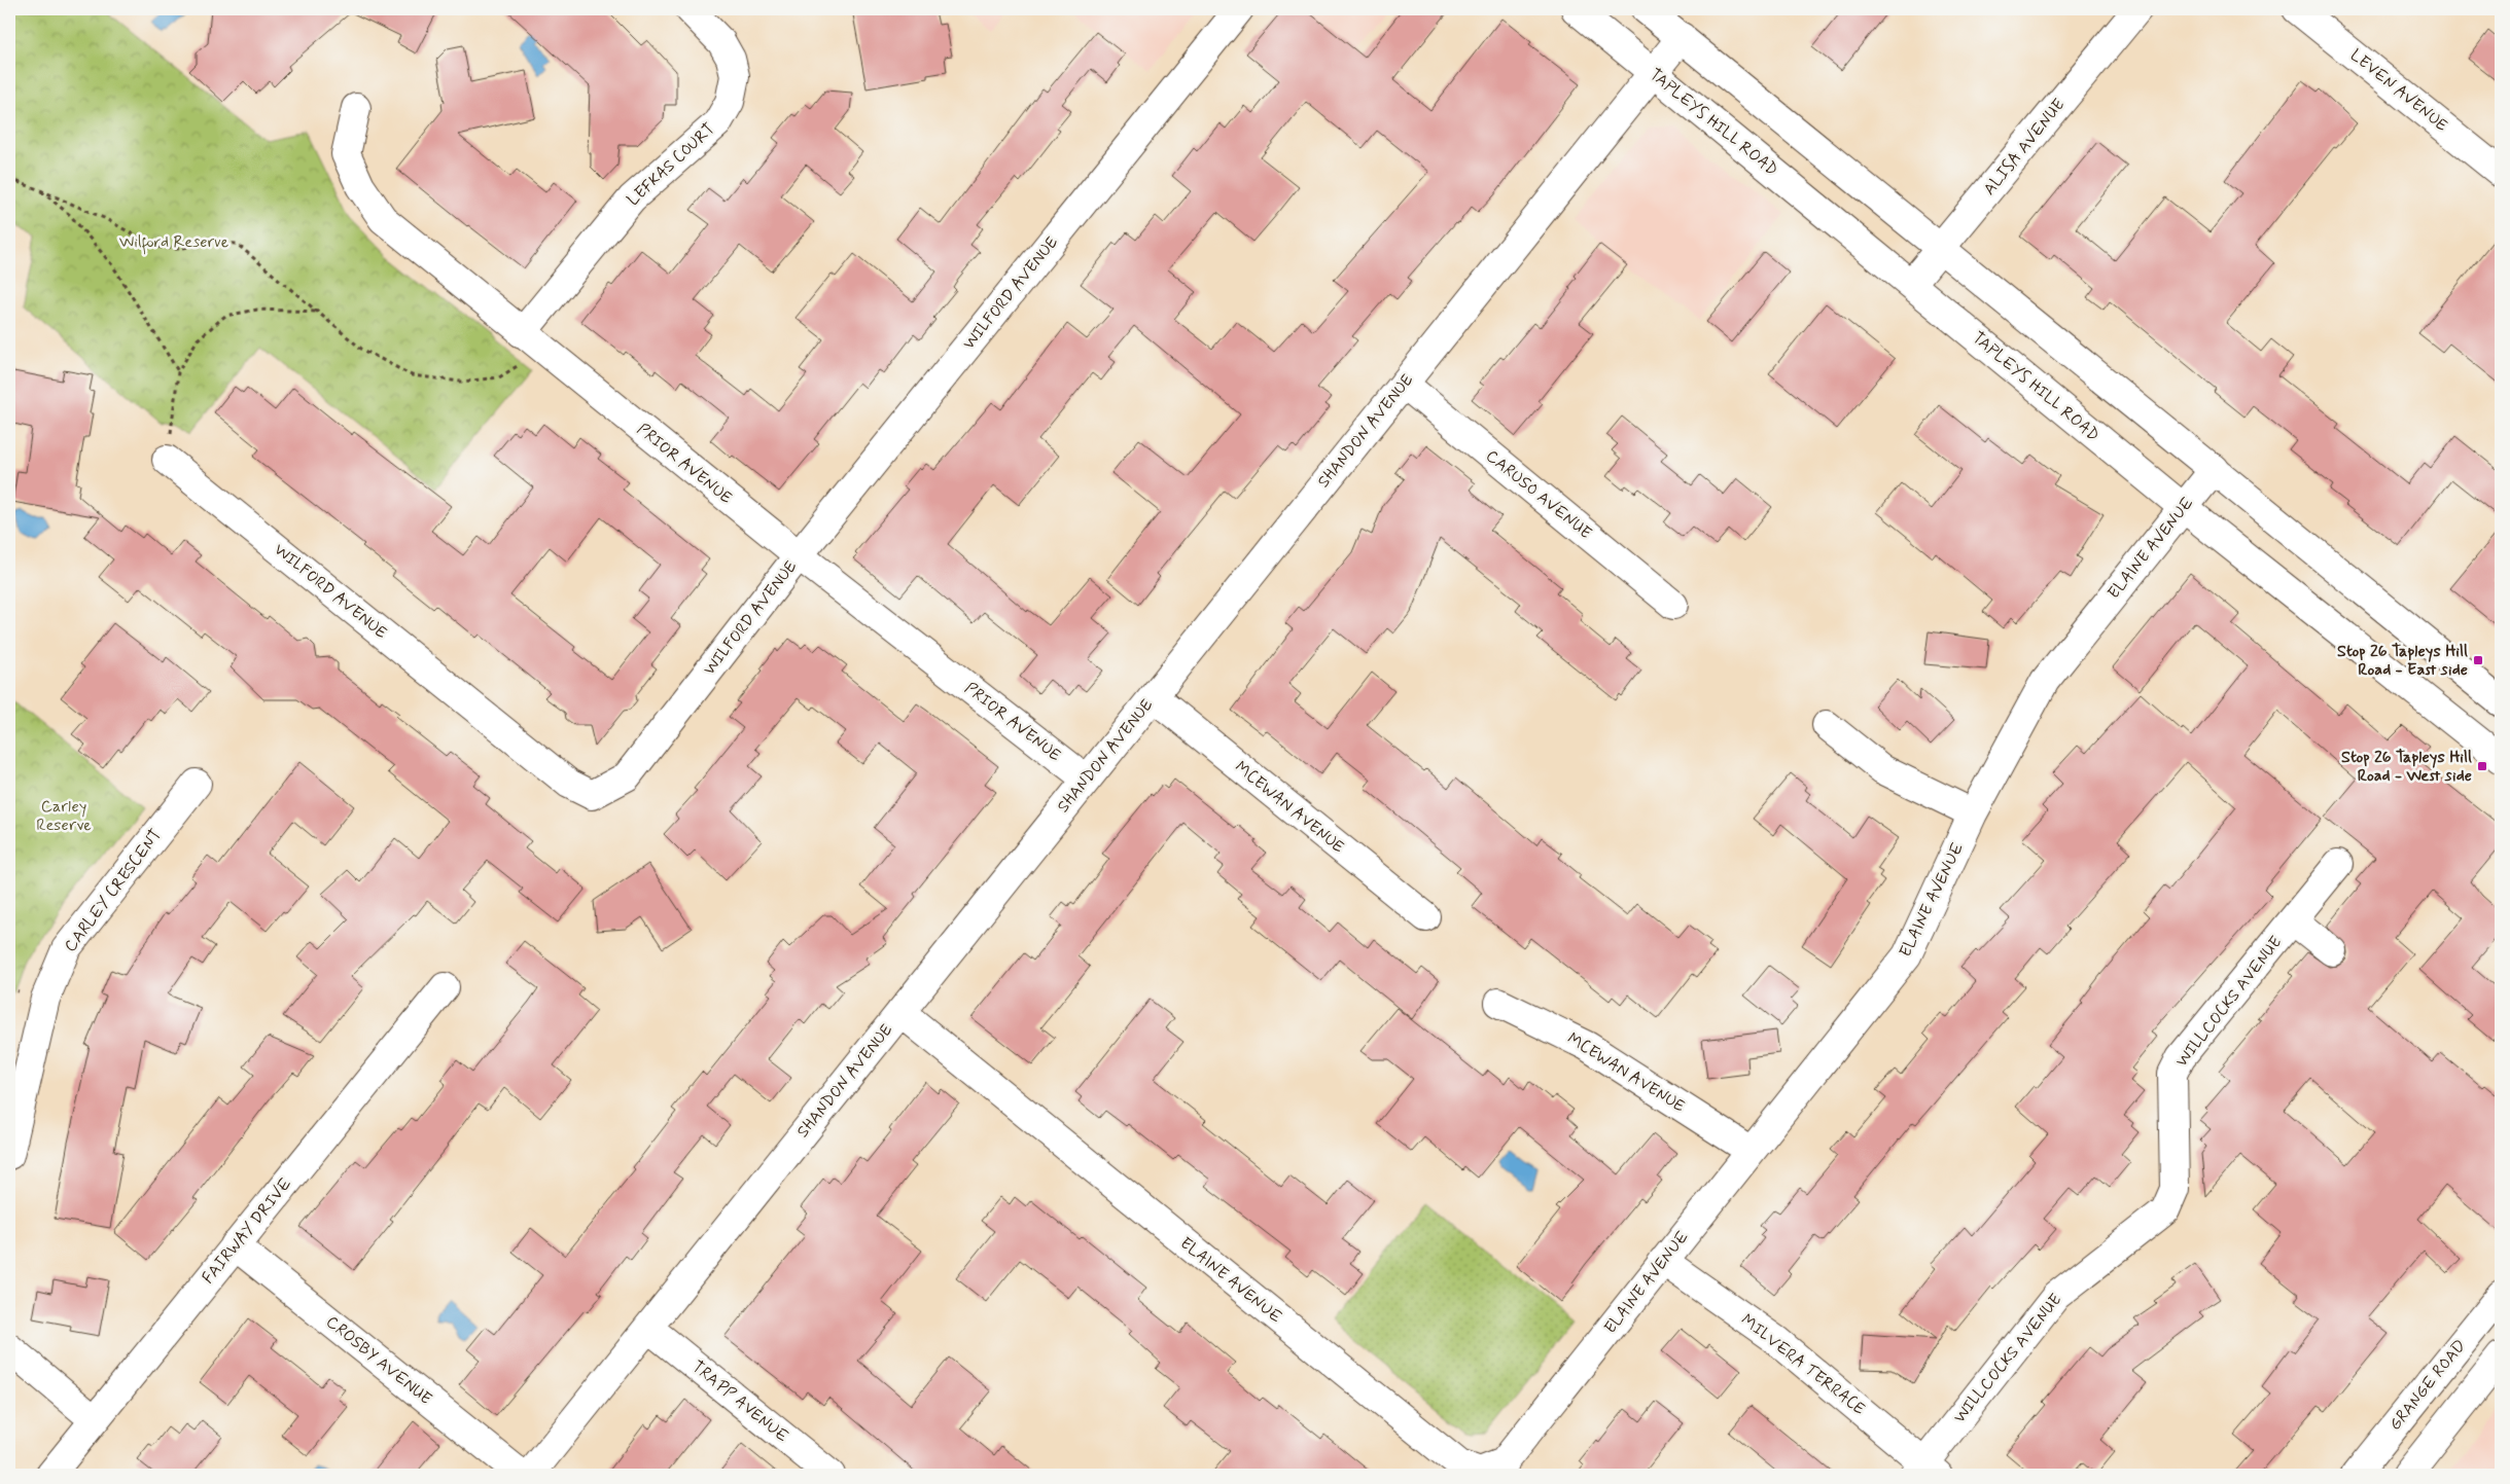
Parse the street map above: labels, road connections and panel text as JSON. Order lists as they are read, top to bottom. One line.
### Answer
{"streets":{"street":["LEVEN AVENUE","TAPLEYS HILL ROAD","ALISA AVENUE","LEFKAS COURT","WILFORD AVENUE","SHANDON AVENUE","PRIOR AVENUE","CARUSO AVENUE","ELAINE AVENUE","MCEWAN AVENUE","CARLEY CRESCENT","WILLCOCKS AVENUE","FAIRWAY DRIVE","CROSBY AVENUE","MILVERA TERRACE","GRANGE ROAD","TRAPP AVENUE"]},"crossings":[["TAPLEYS HILL ROAD","ALISA AVENUE"],["TAPLEYS HILL ROAD","SHANDON AVENUE"],["TAPLEYS HILL ROAD","ELAINE AVENUE"],["LEFKAS COURT","PRIOR AVENUE"],["WILFORD AVENUE","PRIOR AVENUE"],["SHANDON AVENUE","PRIOR AVENUE"],["SHANDON AVENUE","CARUSO AVENUE"],["SHANDON AVENUE","ELAINE AVENUE"],["SHANDON AVENUE","MCEWAN AVENUE"],["SHANDON AVENUE","TRAPP AVENUE"],["ELAINE AVENUE","MCEWAN AVENUE"],["ELAINE AVENUE","MILVERA TERRACE"],["WILLCOCKS AVENUE","MILVERA TERRACE"],["FAIRWAY DRIVE","CROSBY AVENUE"]],"parks":["Wilford Reserve","Carley Reserve"],"places":{"transit":["Stop 26 Tapleys Hill Road - East side","Stop 26 Tapleys Hill Road - West side"]}}
